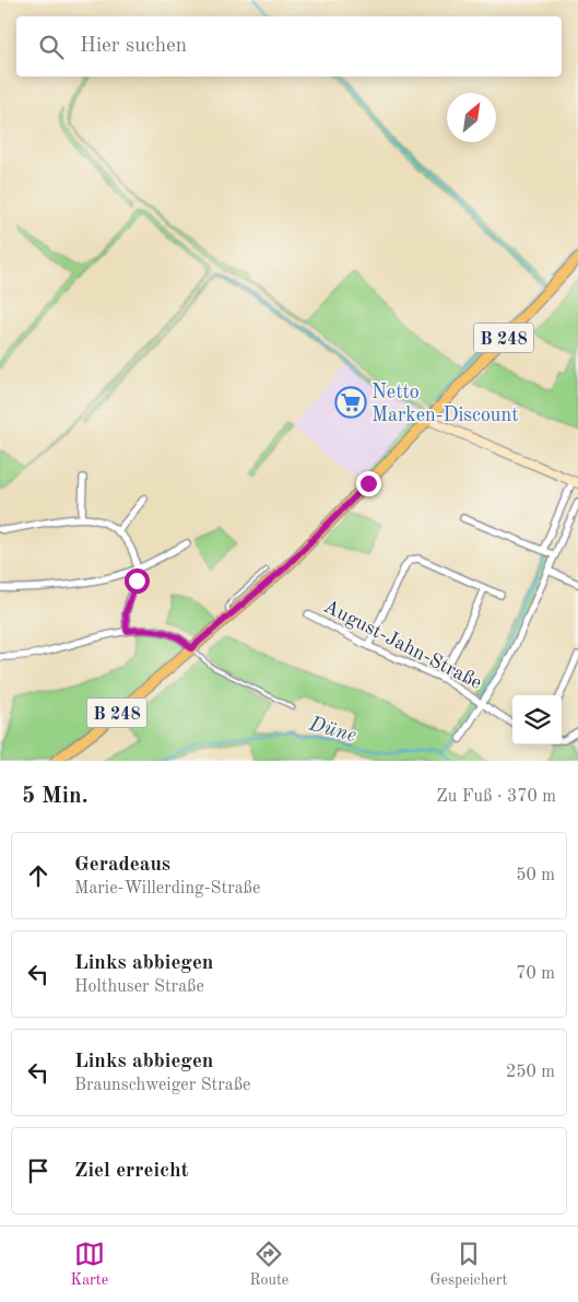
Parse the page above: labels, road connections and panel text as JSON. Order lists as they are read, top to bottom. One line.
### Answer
{"streets":{"main road":["B 248"],"street":["August-Jahn-Straße"]},"water":["Düne"],"places":{"supermarket":["Netto Marken-Discount"]},"north":"top right","page":{"search":"Hier suchen","heading":["5 Min.","Zu Fuß · 370 m"],"list":[["Geradeaus","Marie-Willerding-Straße","50 m"],["Links abbiegen","Holthuser Straße","70 m"],["Links abbiegen","Braunschweiger Straße","250 m"],"Ziel erreicht"],"nav":["Karte","Route","Gespeichert"]}}
